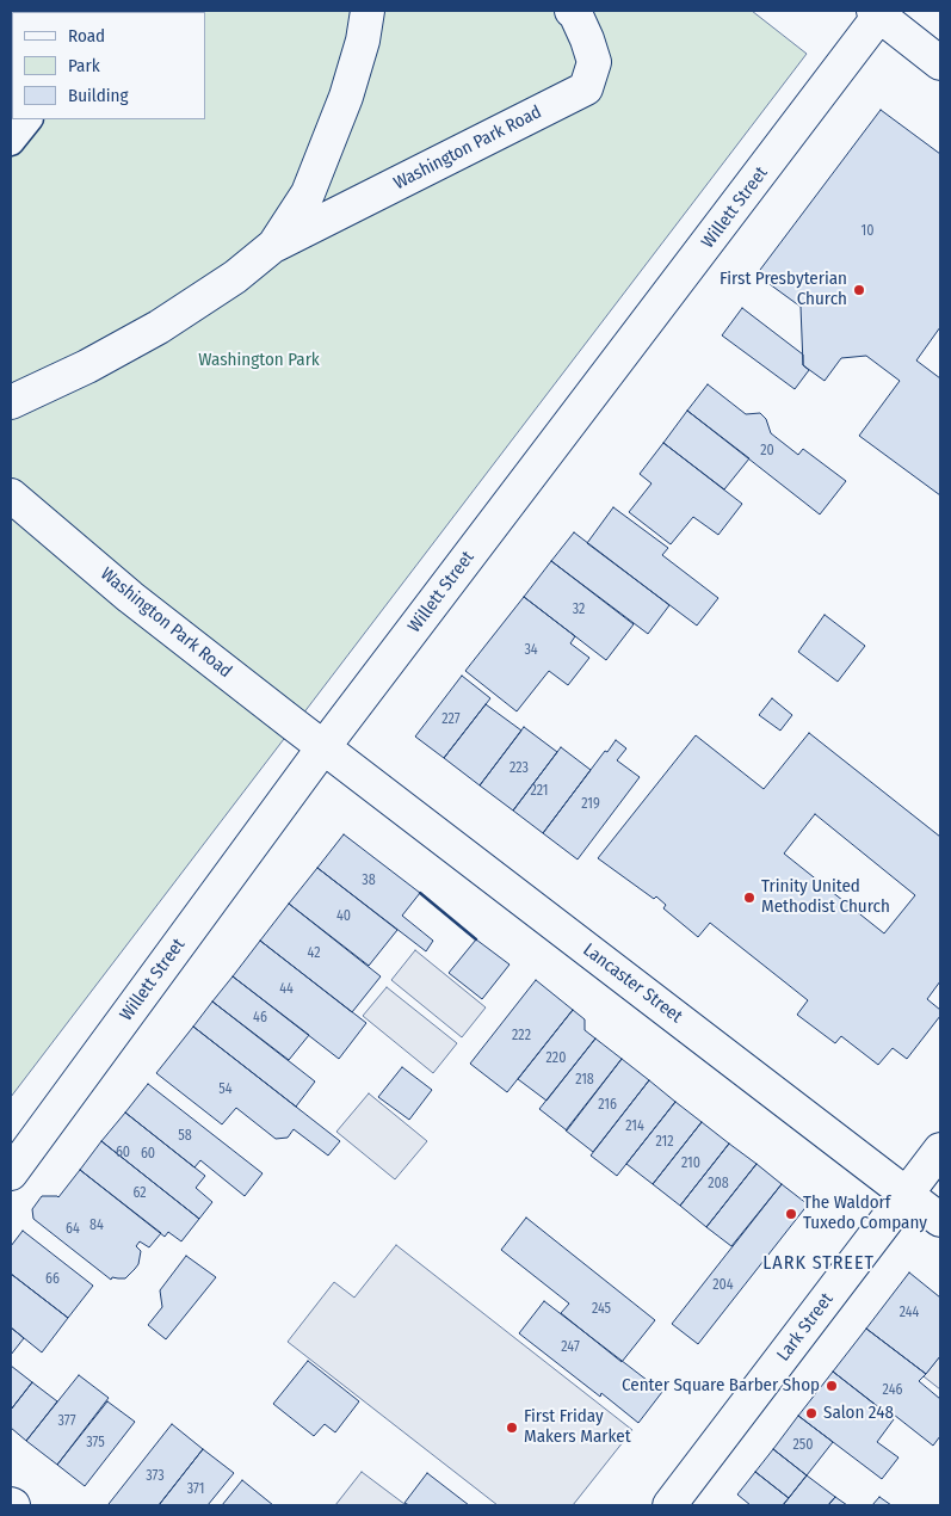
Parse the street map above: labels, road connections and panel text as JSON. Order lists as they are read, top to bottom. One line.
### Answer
{"streets":{"street":["Washington Park Road","Willett Street","Lancaster Street","Lark Street"]},"crossings":[["Washington Park Road","Willett Street"],["Washington Park Road","Lancaster Street"],["Willett Street","Lancaster Street"],["Lancaster Street","Lark Street"]],"districts":["LARK STREET"],"parks":["Washington Park"],"places":["First Presbyterian Church","Trinity United Methodist Church","The Waldorf Tuxedo Company","Center Square Barber Shop","Salon 248","First Friday Makers Market"],"house_numbers":["10","20","32","34","227","223","221","219","38","40","42","44","46","222","220","218","54","216","214","58","212","60","60","210","208","62","84","64","66","204","245","244","247","246","377","375","250","373","371"],"legend":["Road","Park","Building"]}
